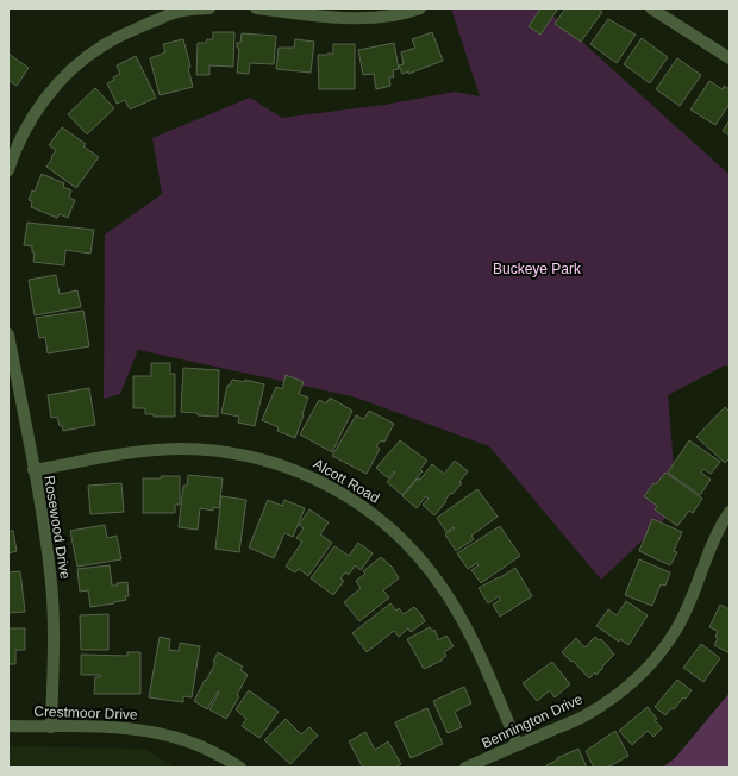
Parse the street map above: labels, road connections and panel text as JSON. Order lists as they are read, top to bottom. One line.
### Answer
{"streets":{"street":["Alcott Road","Rosewood Drive","Crestmoor Drive","Bennington Drive"]},"crossings":[["Alcott Road","Rosewood Drive"],["Alcott Road","Bennington Drive"],["Rosewood Drive","Crestmoor Drive"]],"parks":["Buckeye Park"]}
